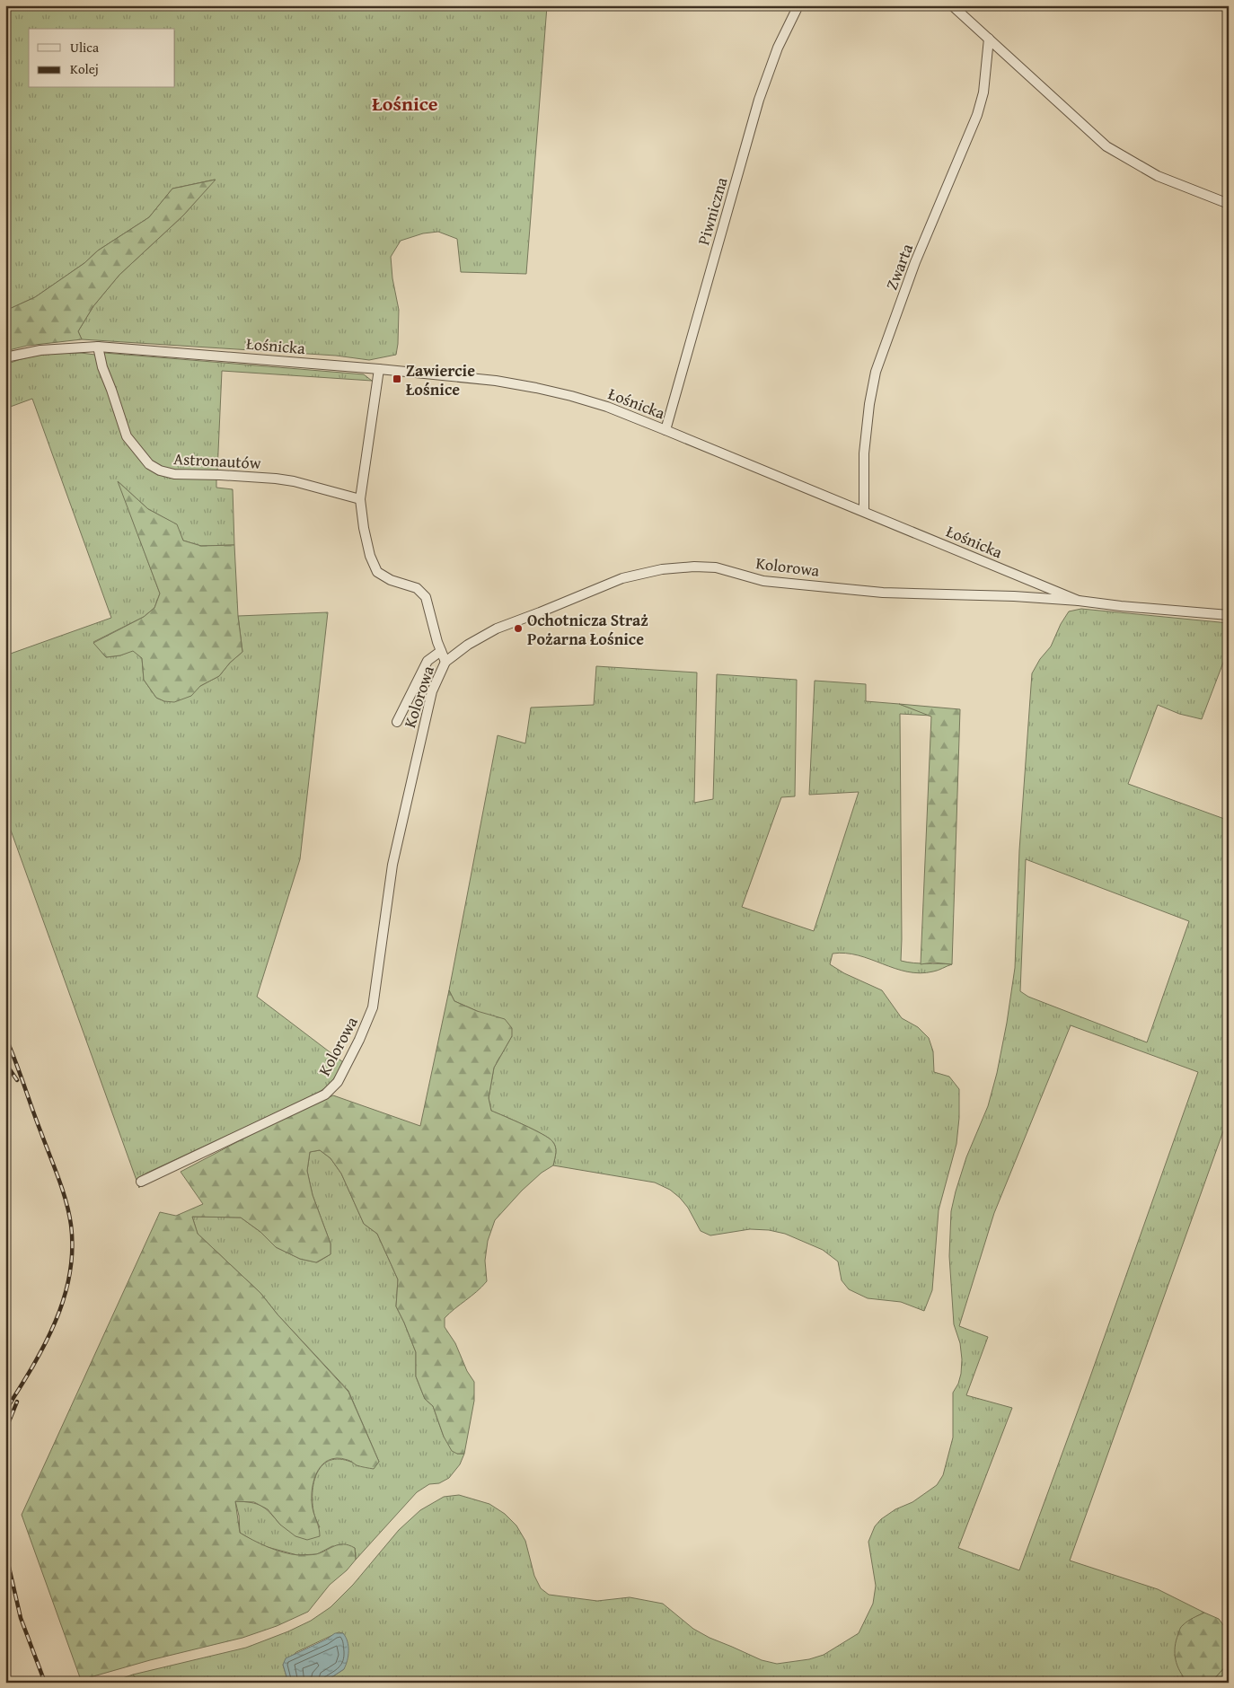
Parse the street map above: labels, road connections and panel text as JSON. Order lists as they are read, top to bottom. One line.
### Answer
{"streets":{"street":["Piwniczna","Zwarta","Łośnicka","Astronautów","Kolorowa"]},"crossings":[["Piwniczna","Łośnicka"],["Zwarta","Łośnicka"],["Łośnicka","Astronautów"],["Łośnicka","Kolorowa"]],"districts":["Łośnice"],"places":{"transit":["Zawiercie Łośnice"],"other":["Ochotnicza Straż Pożarna Łośnice"]},"legend":["Ulica","Kolej"]}
